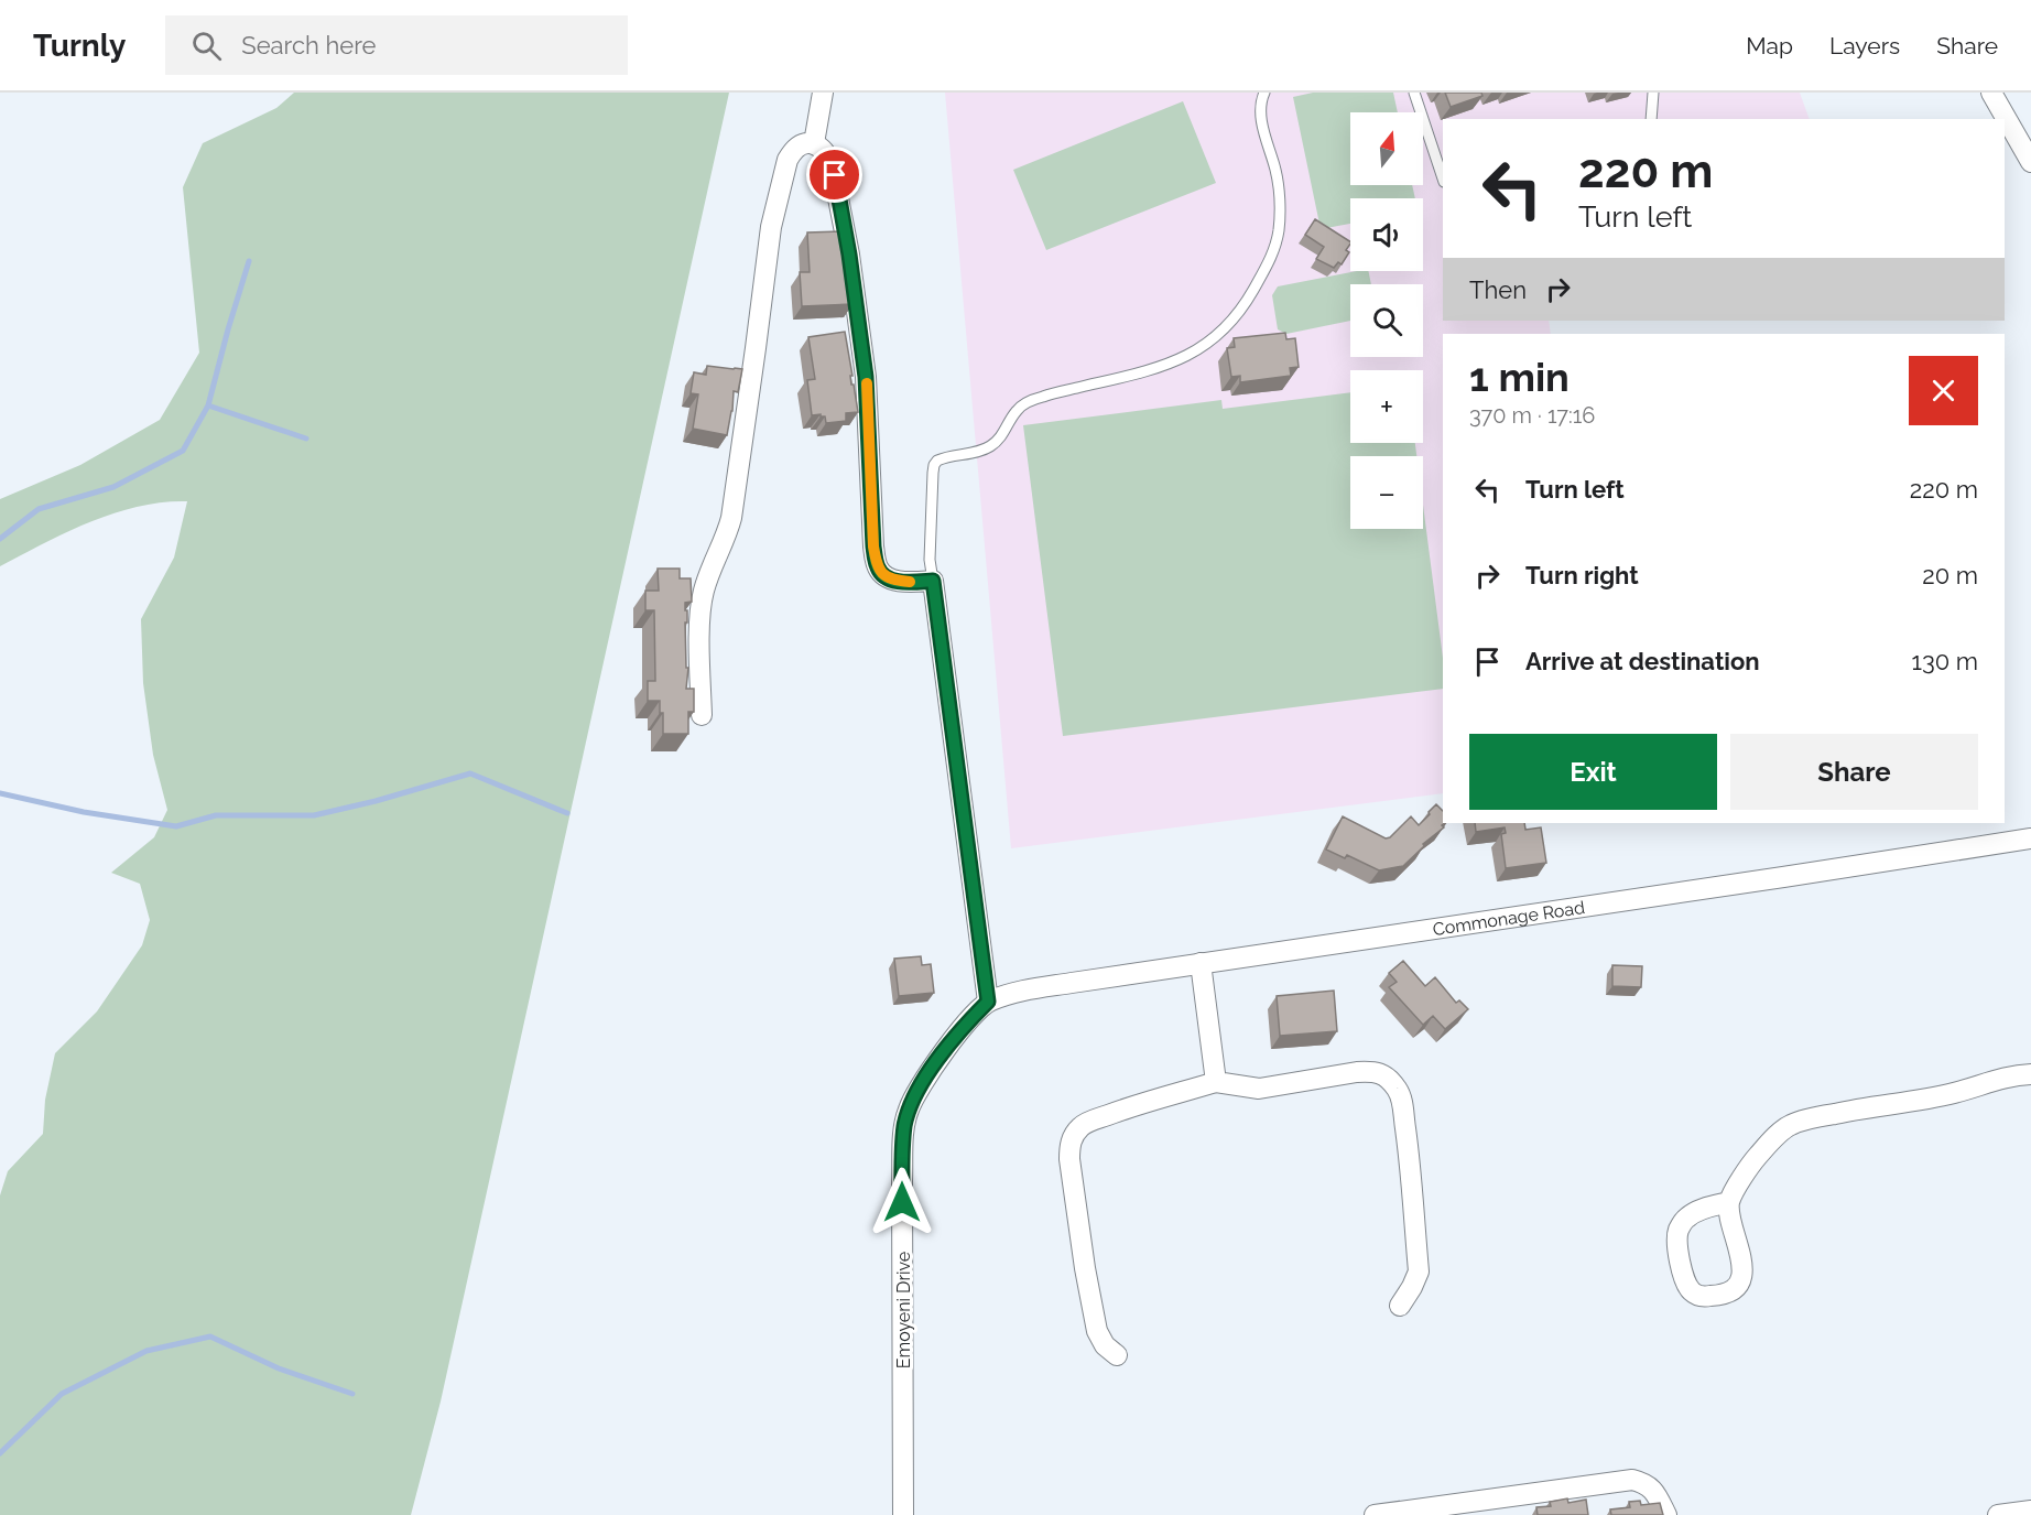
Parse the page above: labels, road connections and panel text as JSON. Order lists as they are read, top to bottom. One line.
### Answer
{"streets":{"street":["Commonage Road","Emoyeni Drive"]},"crossings":[["Commonage Road","Emoyeni Drive"]],"north":"top","page":{"header":"Turnly","search":"Search here","nav":["Map","Layers","Share"],"map_buttons":["+","−"],"turn":["220 m","Turn left"],"then":"Then","heading":["1 min","370 m · 17:16"],"list":[{"name":"Turn left","value":"220 m"},{"name":"Turn right","value":"20 m"},{"name":"Arrive at destination","value":"130 m"}],"buttons":["Exit","Share"]}}
